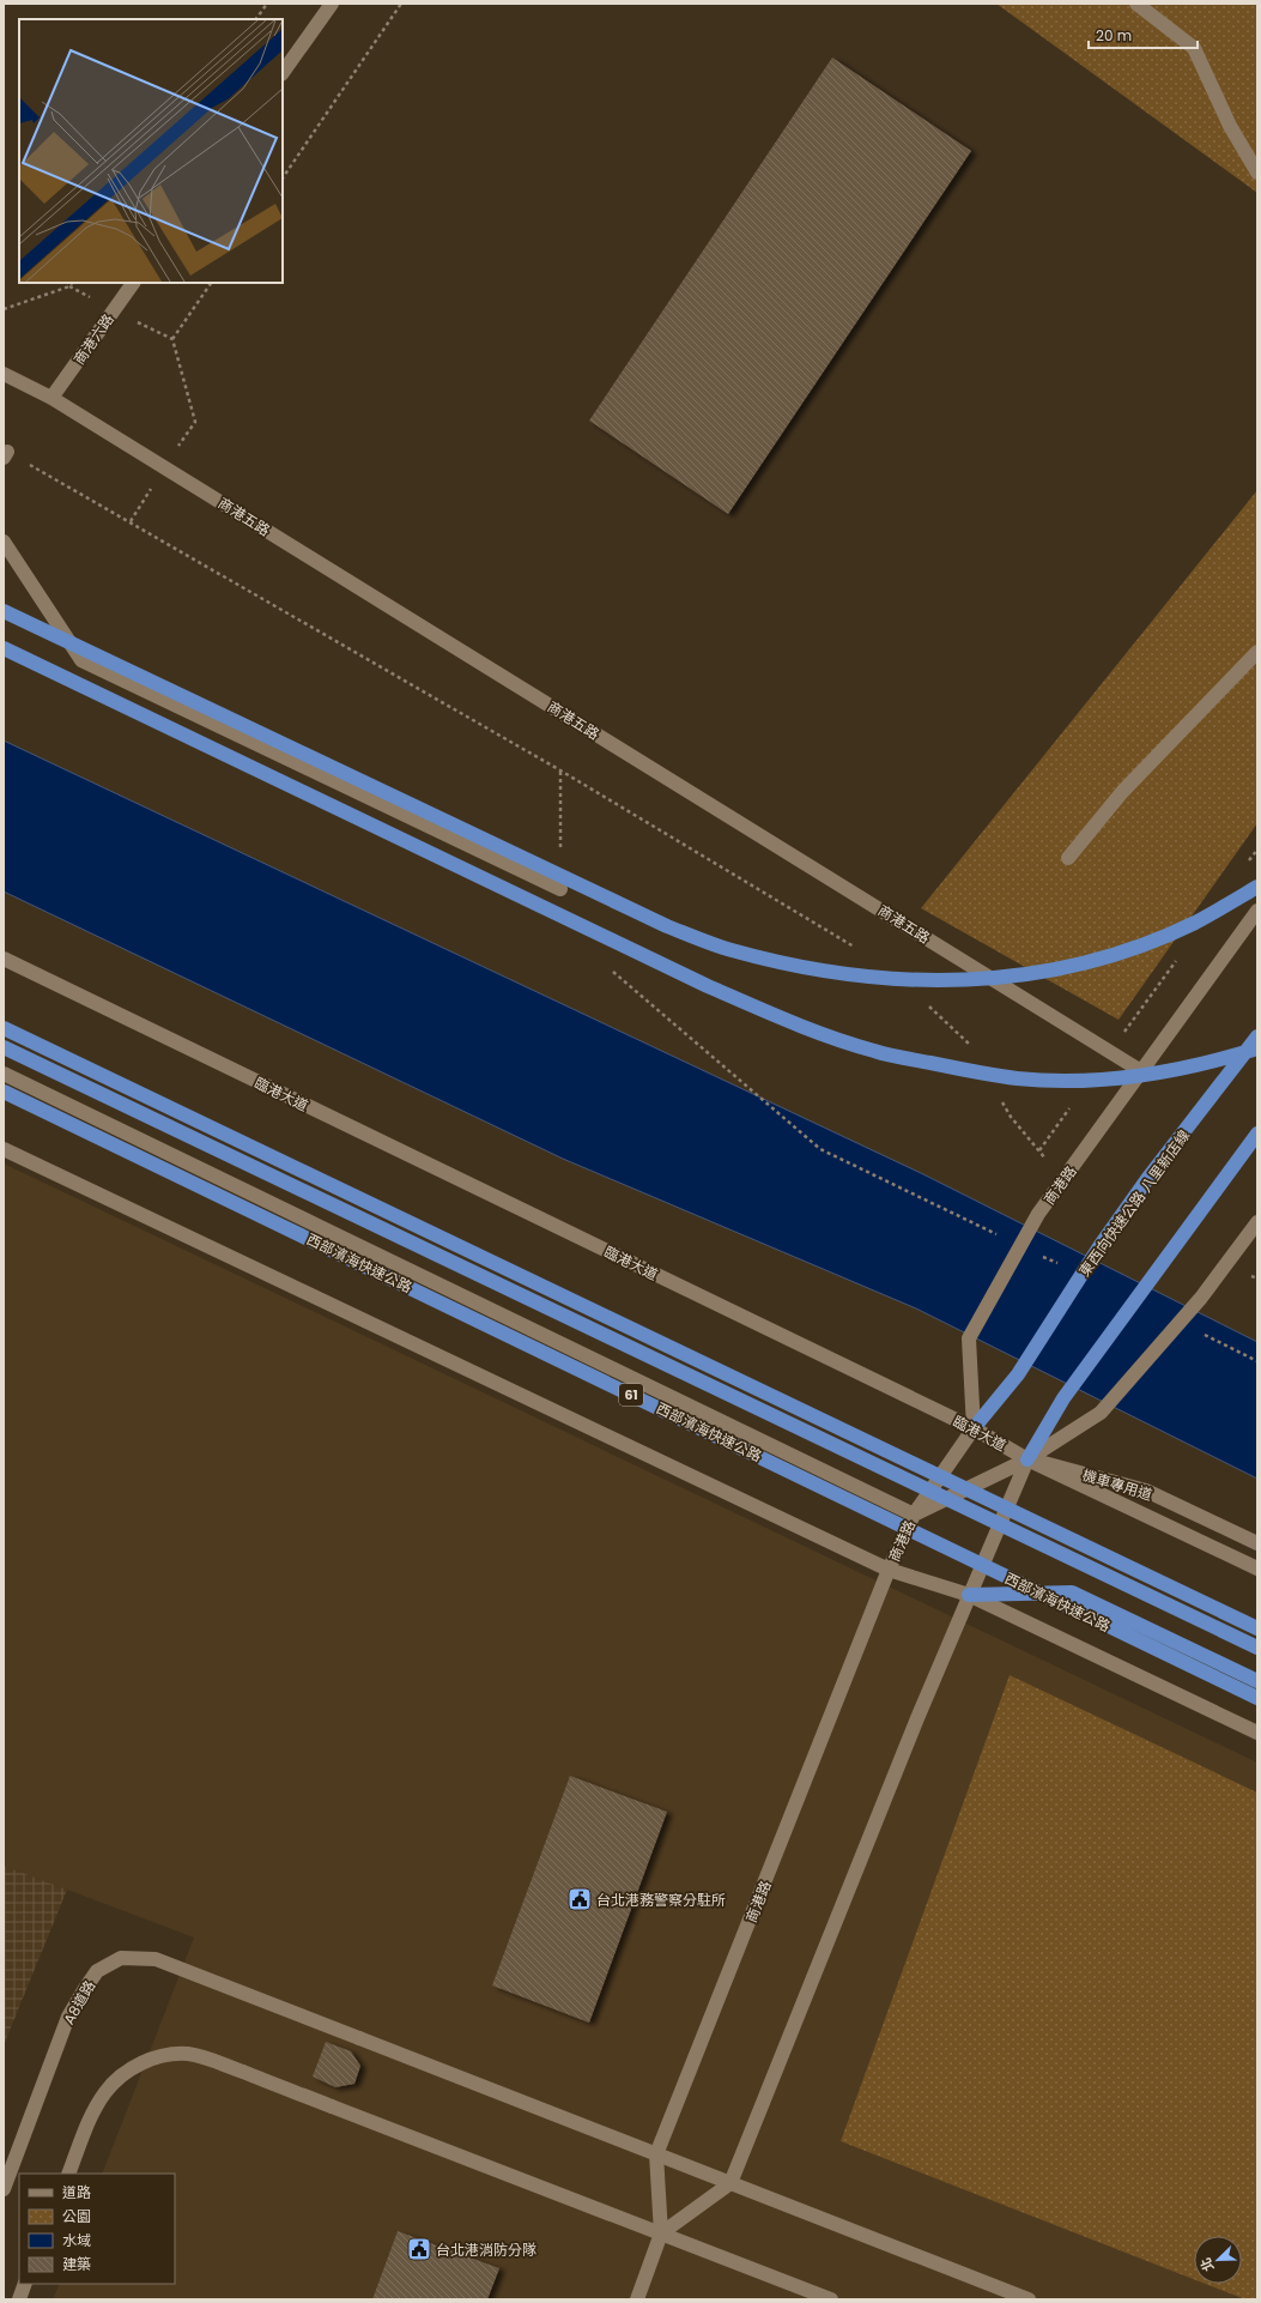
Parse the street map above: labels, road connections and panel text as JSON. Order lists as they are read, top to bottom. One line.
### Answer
{"streets":{"highway":["東西向快速公路 八里新店線","西部濱海快速公路","61"],"street":["商港六路","商港五路","臨港大道","商港路","機車專用道","A8道路"]},"crossings":[["商港六路","商港五路"],["商港五路","商港路"],["臨港大道","商港路"],["臨港大道","東西向快速公路 八里新店線"],["臨港大道","機車專用道"],["商港路","東西向快速公路 八里新店線"],["商港路","A8道路"]],"places":{"public building":["台北港務警察分駐所","台北港消防分隊"]},"legend":["道路","公園","水域","建築"],"scale_bar":"20 m","north":"bottom left"}
